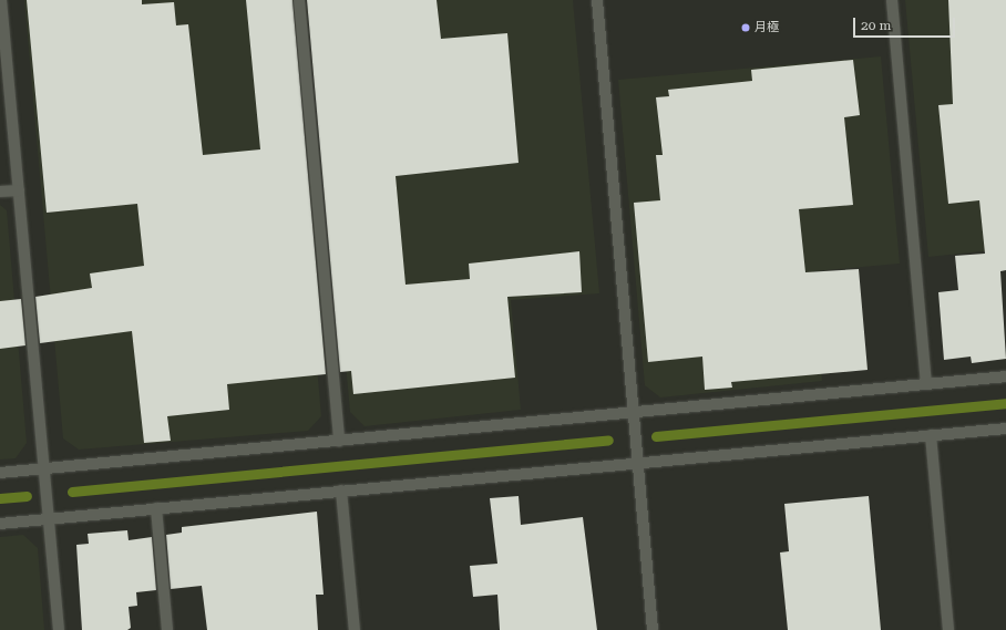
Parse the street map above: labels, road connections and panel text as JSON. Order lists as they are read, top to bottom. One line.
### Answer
{"places":["月極"],"scale_bar":"20 m"}
